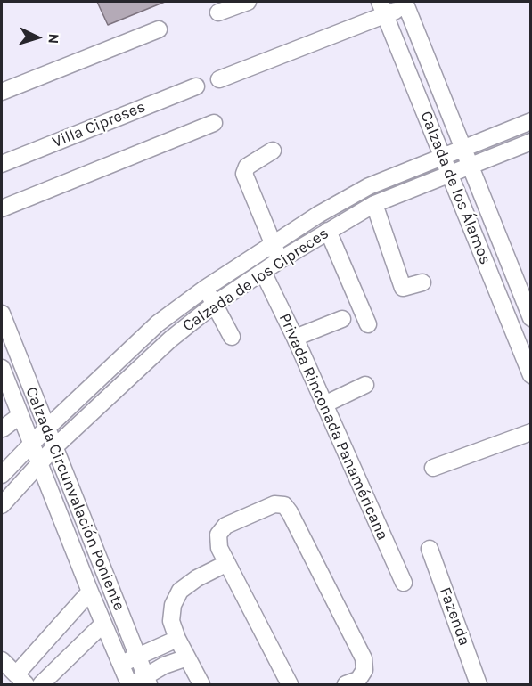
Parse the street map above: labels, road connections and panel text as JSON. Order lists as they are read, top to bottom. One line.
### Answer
{"streets":{"street":["Villa Cipreses","Calzada de los Álamos","Calzada de los Cipreces","Privada Rinconada Panaméricana","Calzada Circunvalación Poniente","Fazenda"]},"crossings":[["Calzada de los Álamos","Calzada de los Cipreces"],["Calzada de los Cipreces","Privada Rinconada Panaméricana"],["Calzada de los Cipreces","Calzada Circunvalación Poniente"]],"north":"right"}
